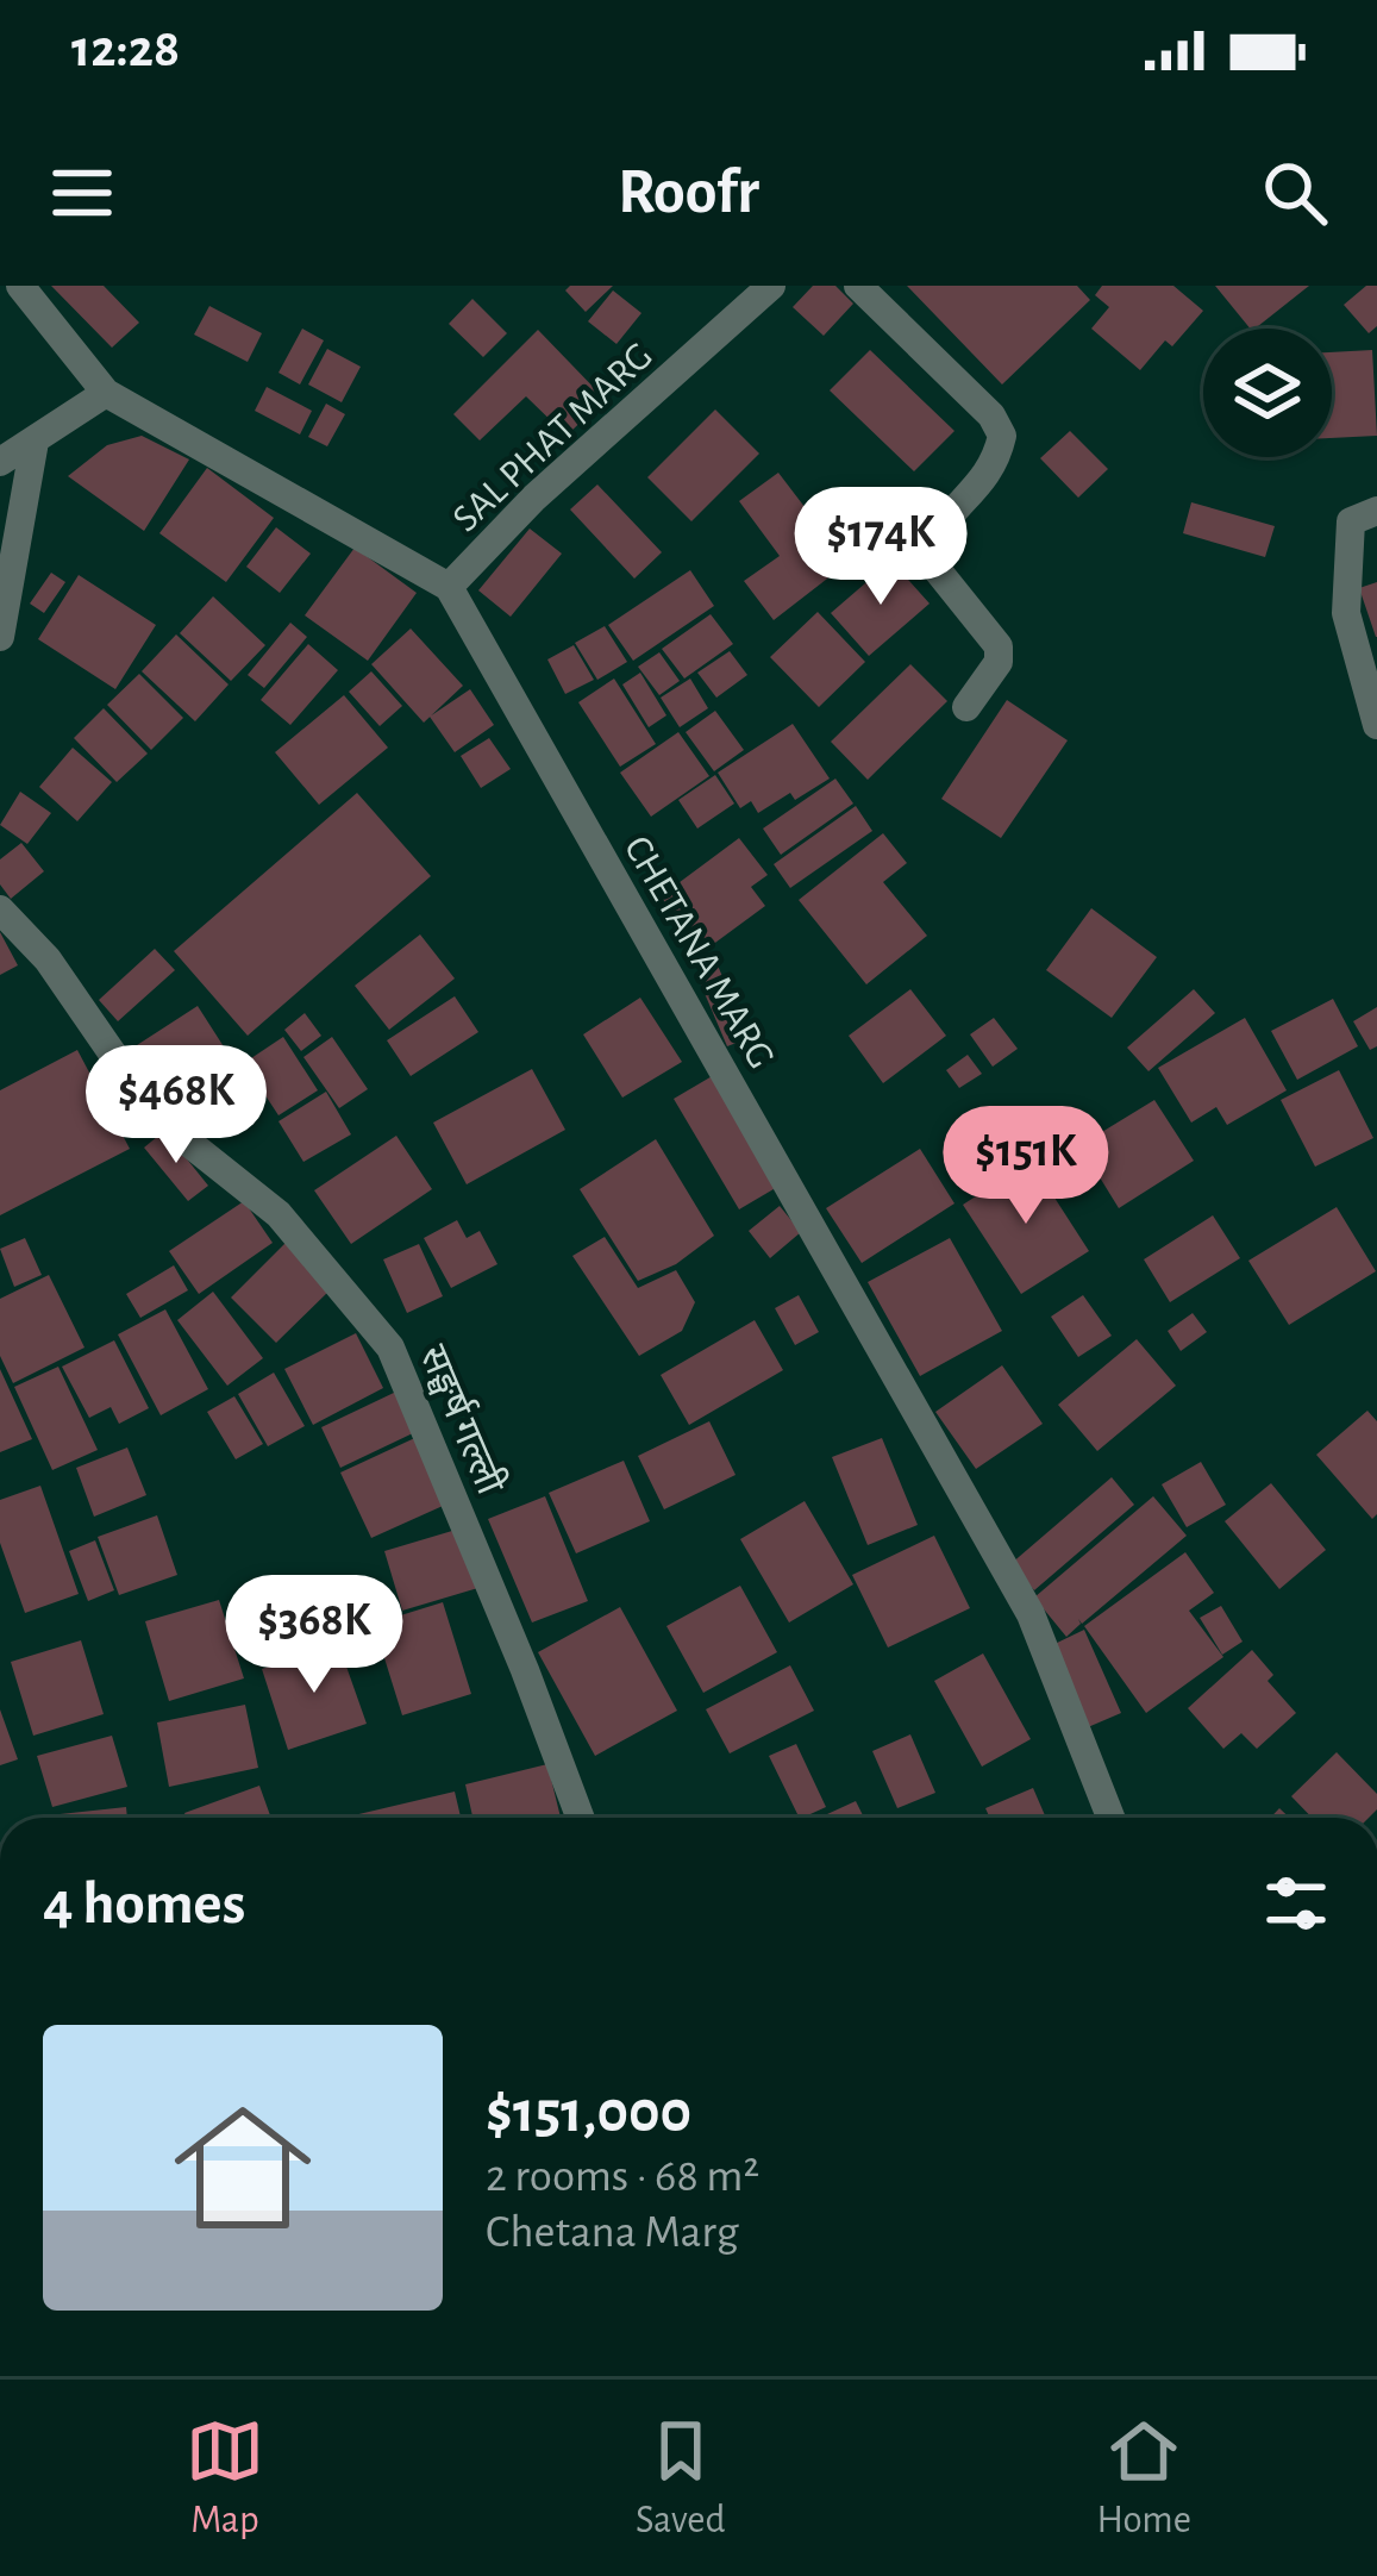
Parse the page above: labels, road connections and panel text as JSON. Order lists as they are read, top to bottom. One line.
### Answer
{"streets":{"street":["SAL PHAT MARG","CHETANA MARG","सङ्घर्ष गल्ली"]},"crossings":[["SAL PHAT MARG","CHETANA MARG"]],"page":{"status":"12:28","header":"Roofr","price":["$174K","$468K","$151K","$368K"],"heading":"4 homes","list":[{"name":"$151,000","note":"2 rooms · 68 m² · Chetana Marg"}],"tabs":["Map","Saved","Home"]}}
